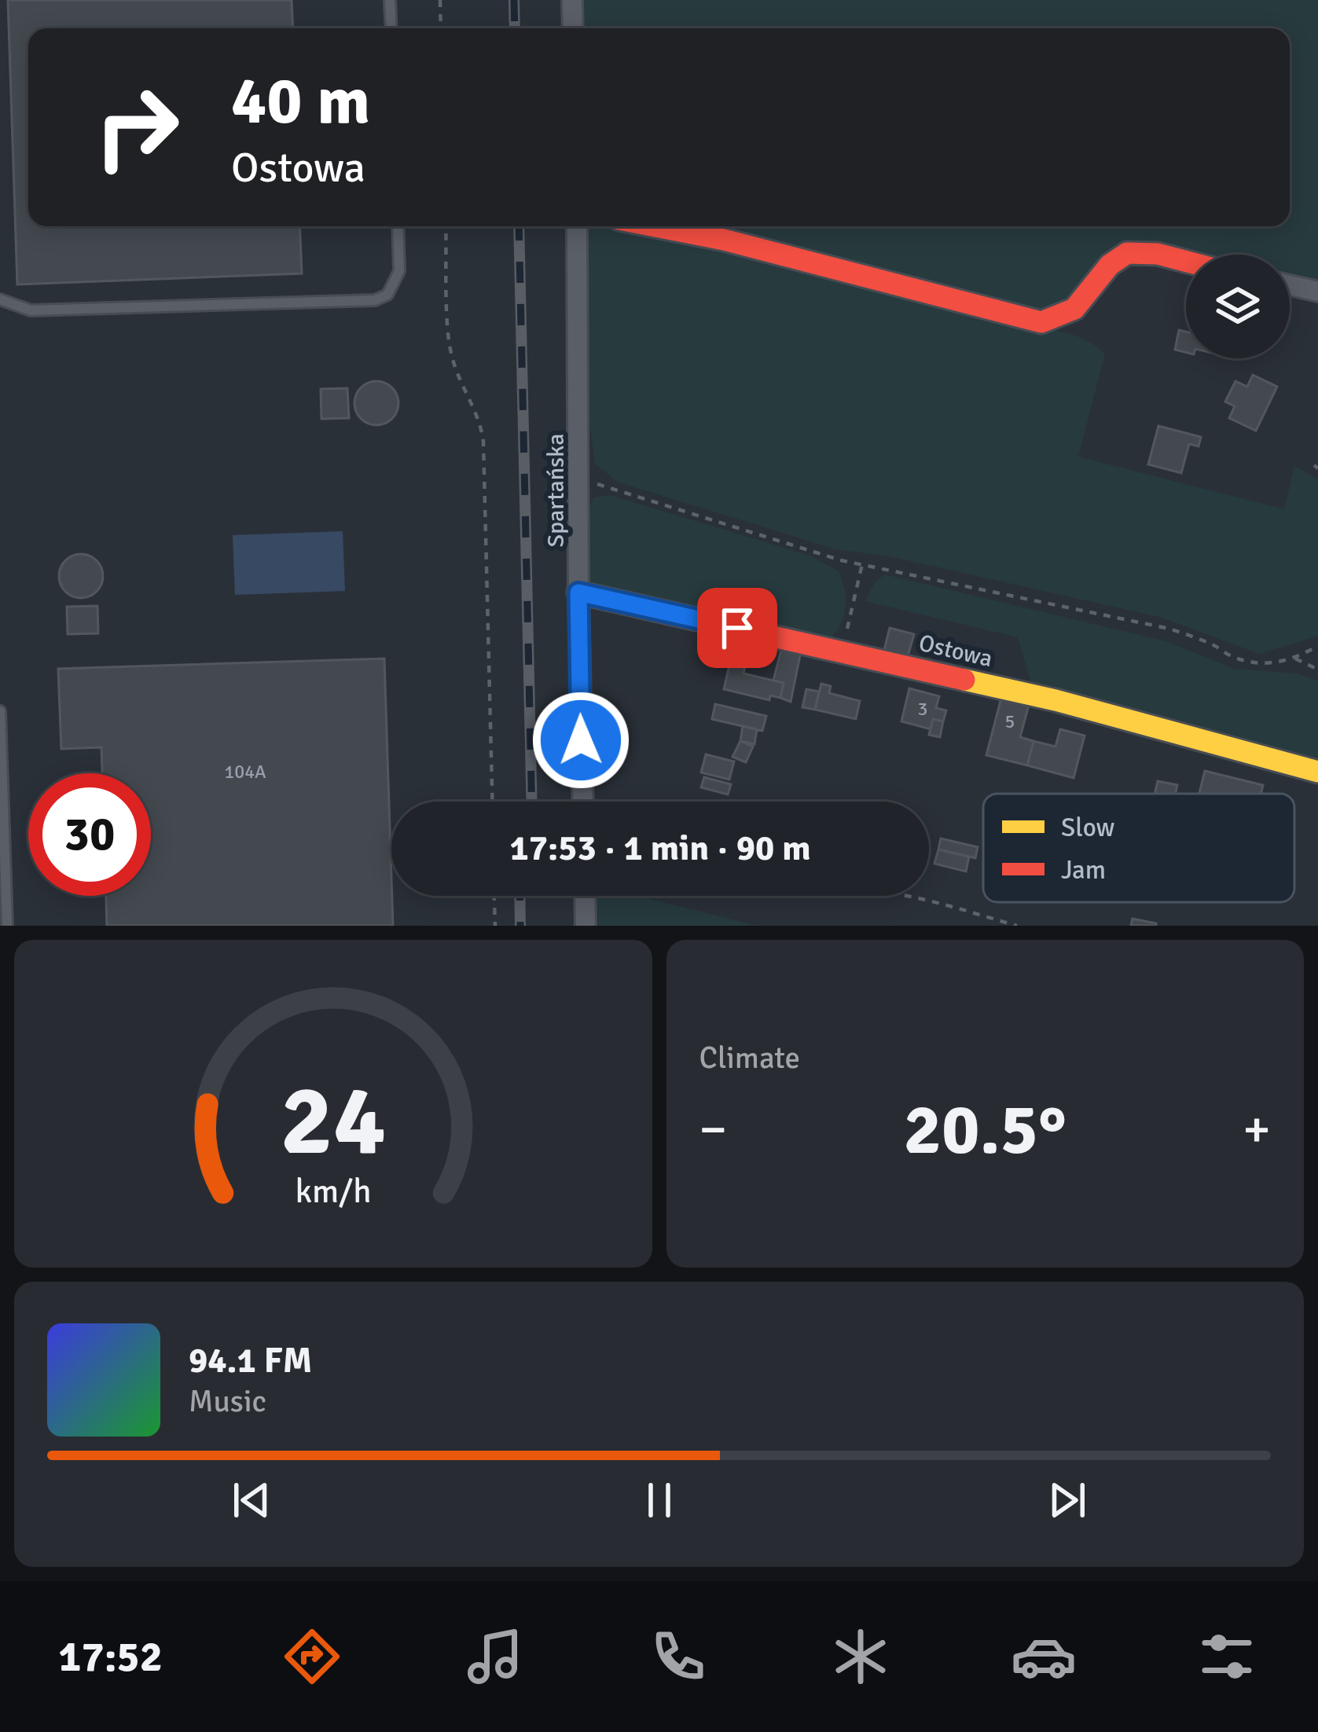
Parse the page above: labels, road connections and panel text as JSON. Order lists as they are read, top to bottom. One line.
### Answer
{"streets":{"street":["Spartańska","Ostowa"]},"crossings":[["Spartańska","Ostowa"]],"house_numbers":["3","5","104A"],"legend":["Slow","Jam"],"page":{"turn":["40 m","Ostowa"],"limit":"30","trip":"17:53 · 1 min · 90 m","tile":"Climate","heat":["−","20.5°","+"],"song":["94.1 FM","Music"],"tabs":"17:52","gauge":["24","km/h"]}}
